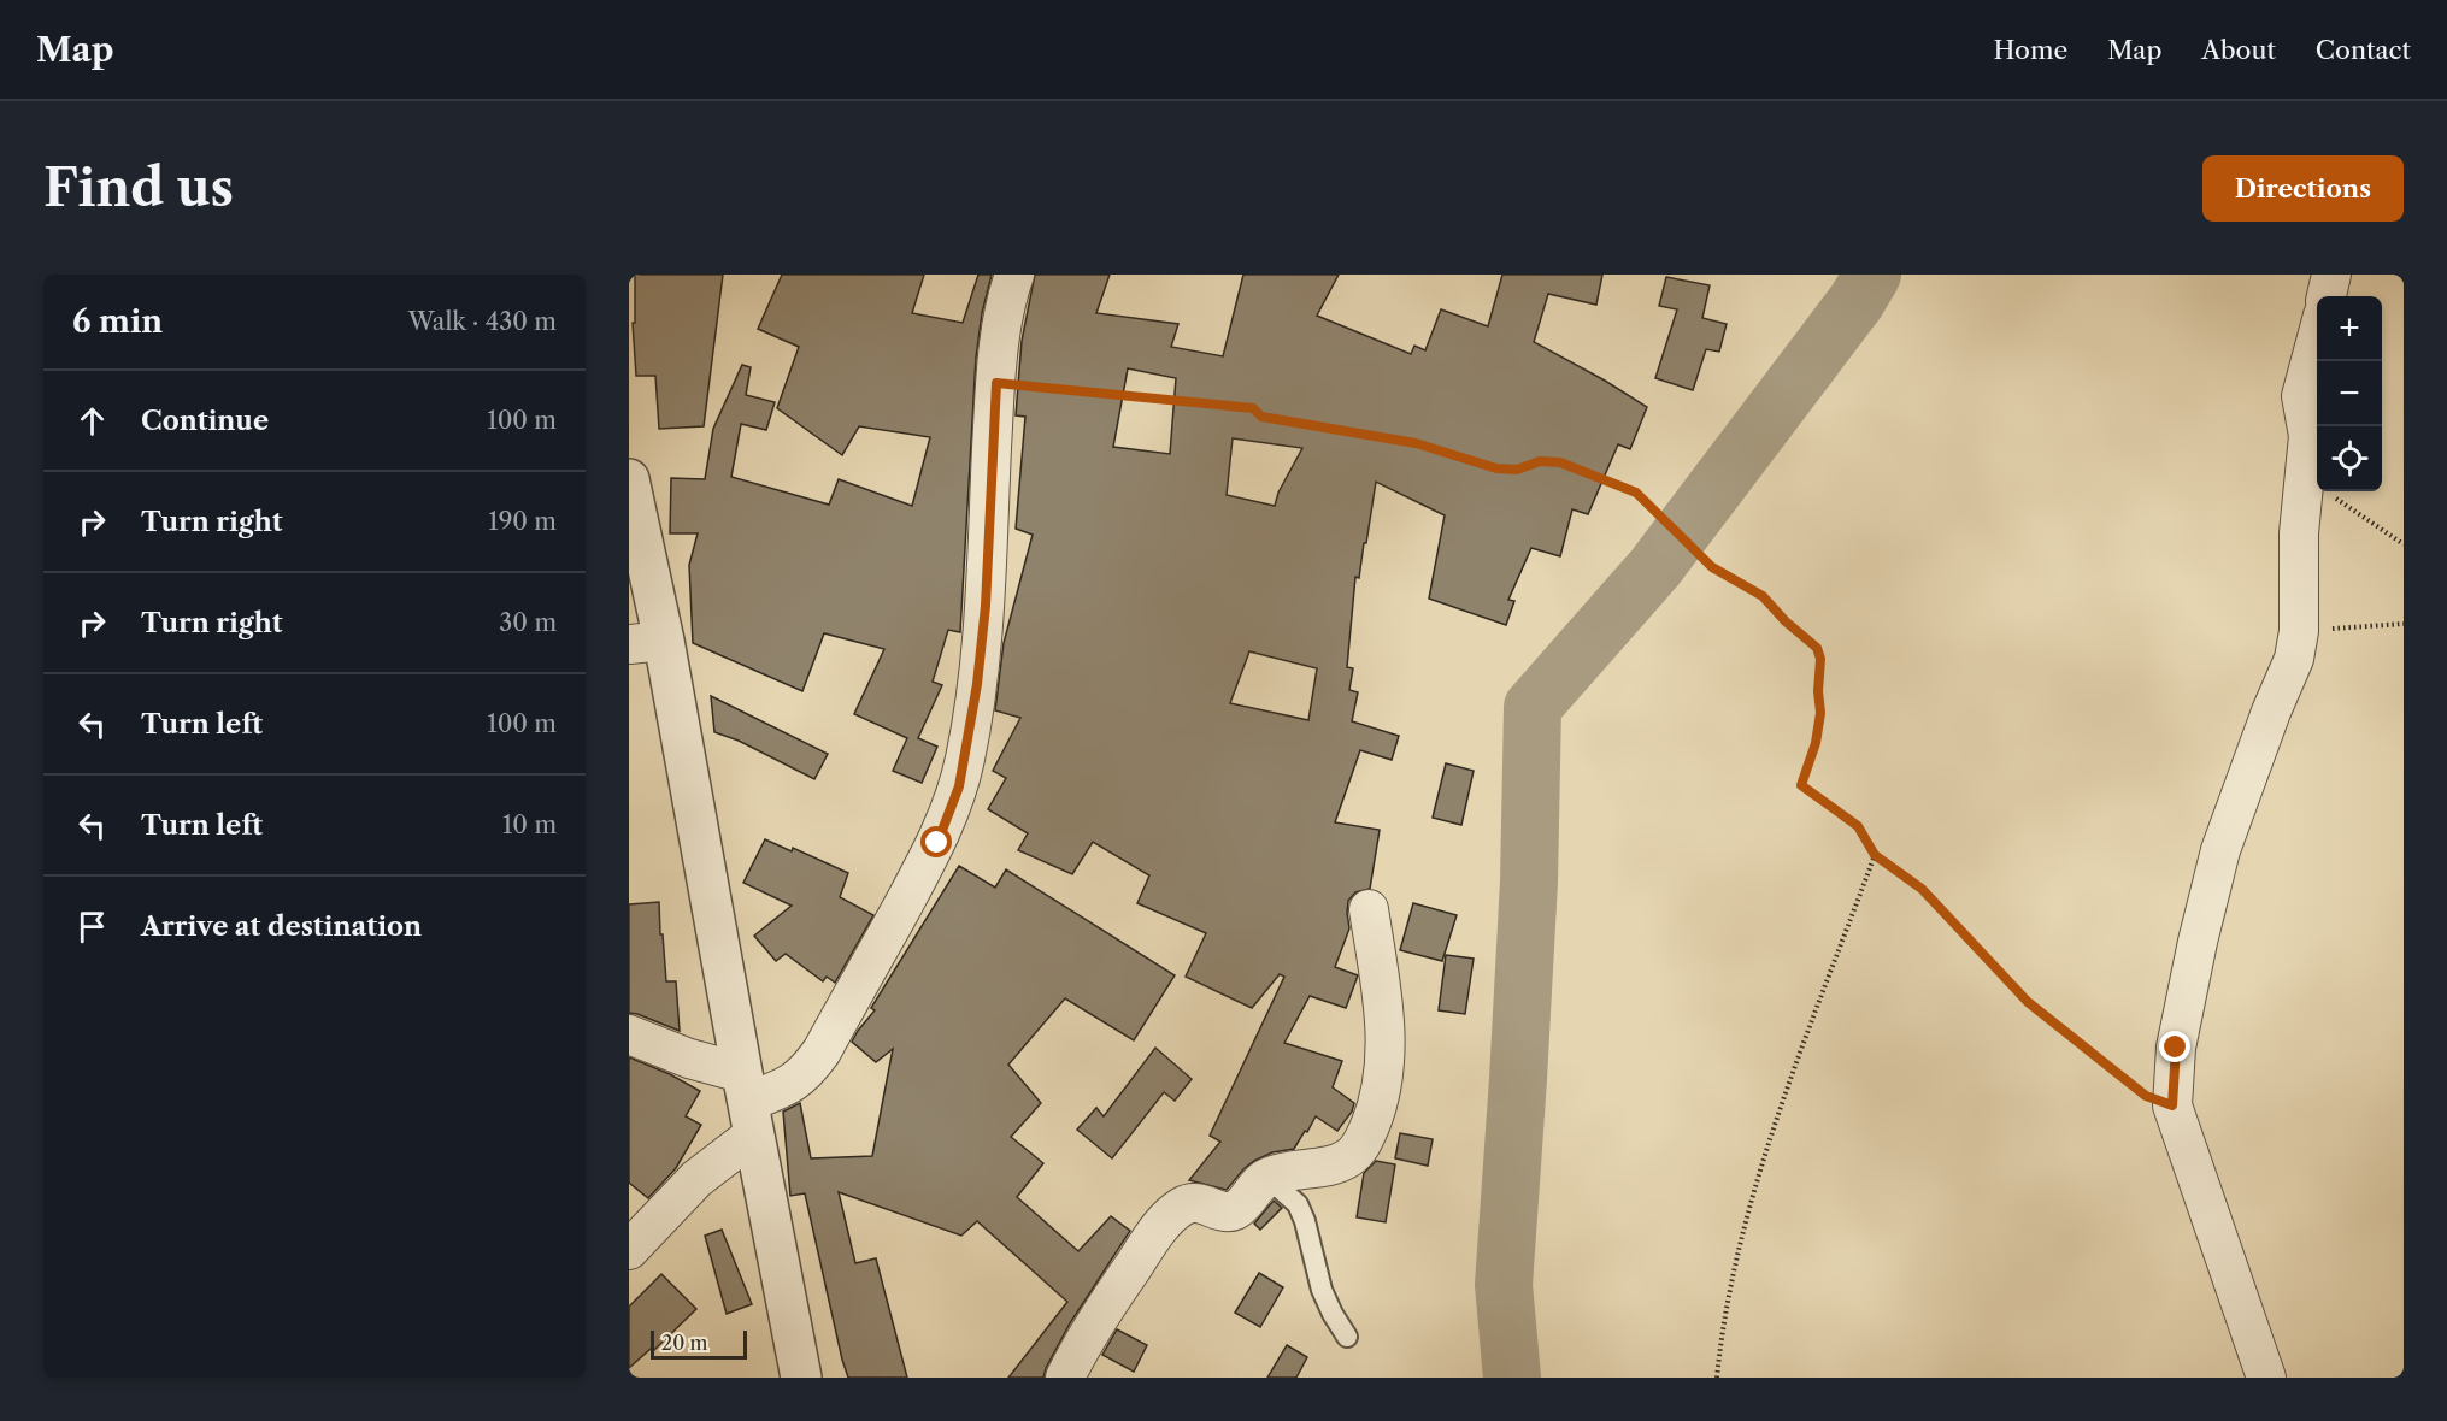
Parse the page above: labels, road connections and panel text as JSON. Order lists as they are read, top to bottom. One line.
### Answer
{"scale_bar":"20 m","page":{"header":"Map","nav":["Home","Map","About","Contact"],"buttons":"Directions","title":"Find us","heading":["6 min","Walk · 430 m"],"map_buttons":["+","−"],"list":[["Continue","100 m"],["Turn right","190 m"],["Turn right","30 m"],["Turn left","100 m"],["Turn left","10 m"],"Arrive at destination"],"scale":"20 m"}}
